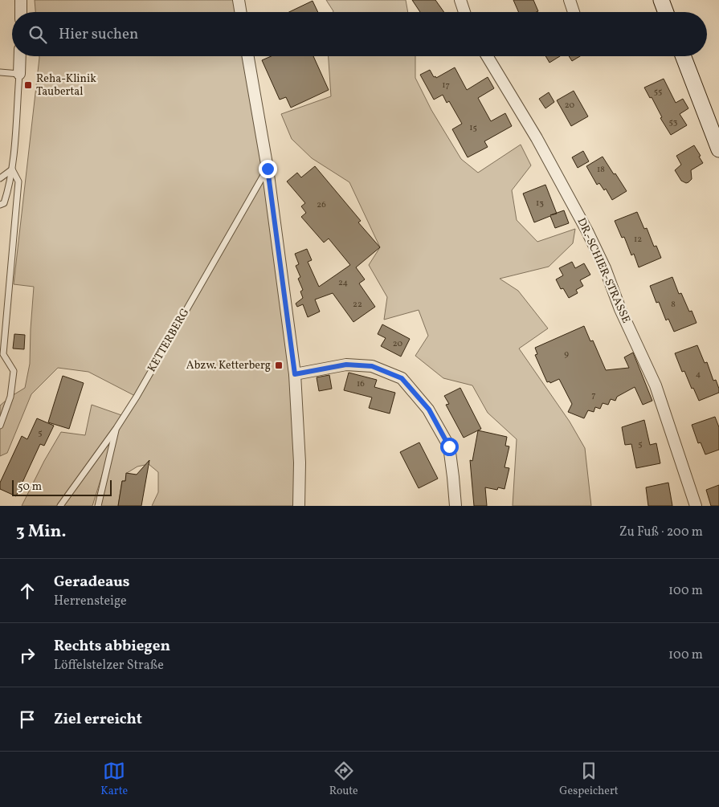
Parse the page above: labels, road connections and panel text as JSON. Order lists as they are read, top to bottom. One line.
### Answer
{"streets":{"street":["DR.-SCHIER-STRASSE"],"lane":["KETTERBERG"]},"places":{"transit":["Reha-Klinik Taubertal","Abzw. Ketterberg"]},"house_numbers":["17","55","20","53","15","18","13","26","12","24","22","8","20","9","4","16","7","5","5"],"scale_bar":"50 m","page":{"search":"Hier suchen","scale":"50 m","heading":["3 Min.","Zu Fuß · 200 m"],"list":[["Geradeaus","Herrensteige","100 m"],["Rechts abbiegen","Löffelstelzer Straße","100 m"],"Ziel erreicht"],"nav":["Karte","Route","Gespeichert"]}}
